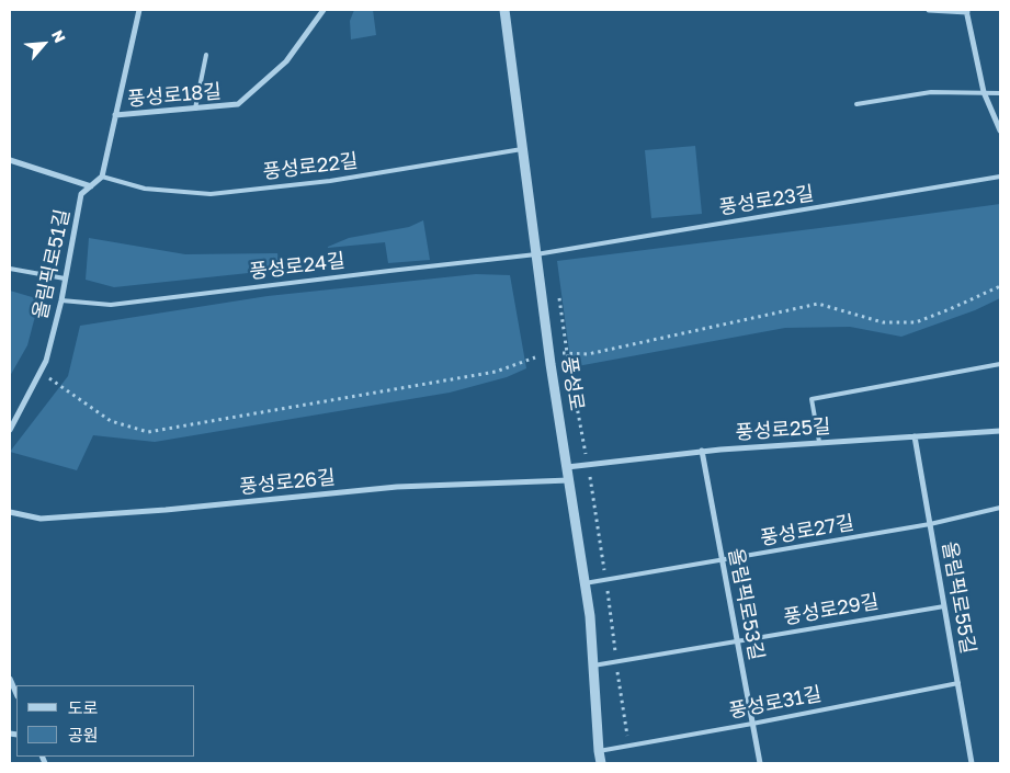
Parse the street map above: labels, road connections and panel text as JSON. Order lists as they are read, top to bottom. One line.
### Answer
{"streets":{"street":["풍성로18길","올림픽로51길","풍성로","풍성로25길","풍성로26길","올림픽로55길","올림픽로53길"],"lane":["풍성로22길","풍성로23길","풍성로24길","풍성로27길","풍성로29길","풍성로31길"]},"crossings":[["풍성로22길","올림픽로51길"],["풍성로22길","풍성로"],["풍성로23길","풍성로24길"],["풍성로23길","풍성로"],["올림픽로51길","풍성로24길"],["풍성로24길","풍성로"],["풍성로","풍성로25길"],["풍성로","풍성로26길"],["풍성로","풍성로27길"],["풍성로","풍성로29길"],["풍성로","풍성로31길"],["풍성로25길","올림픽로55길"],["풍성로25길","올림픽로53길"],["풍성로27길","올림픽로55길"],["풍성로27길","올림픽로53길"],["올림픽로55길","풍성로29길"],["올림픽로55길","풍성로31길"],["올림픽로53길","풍성로29길"],["올림픽로53길","풍성로31길"]],"legend":["도로","공원"],"north":"top right"}
